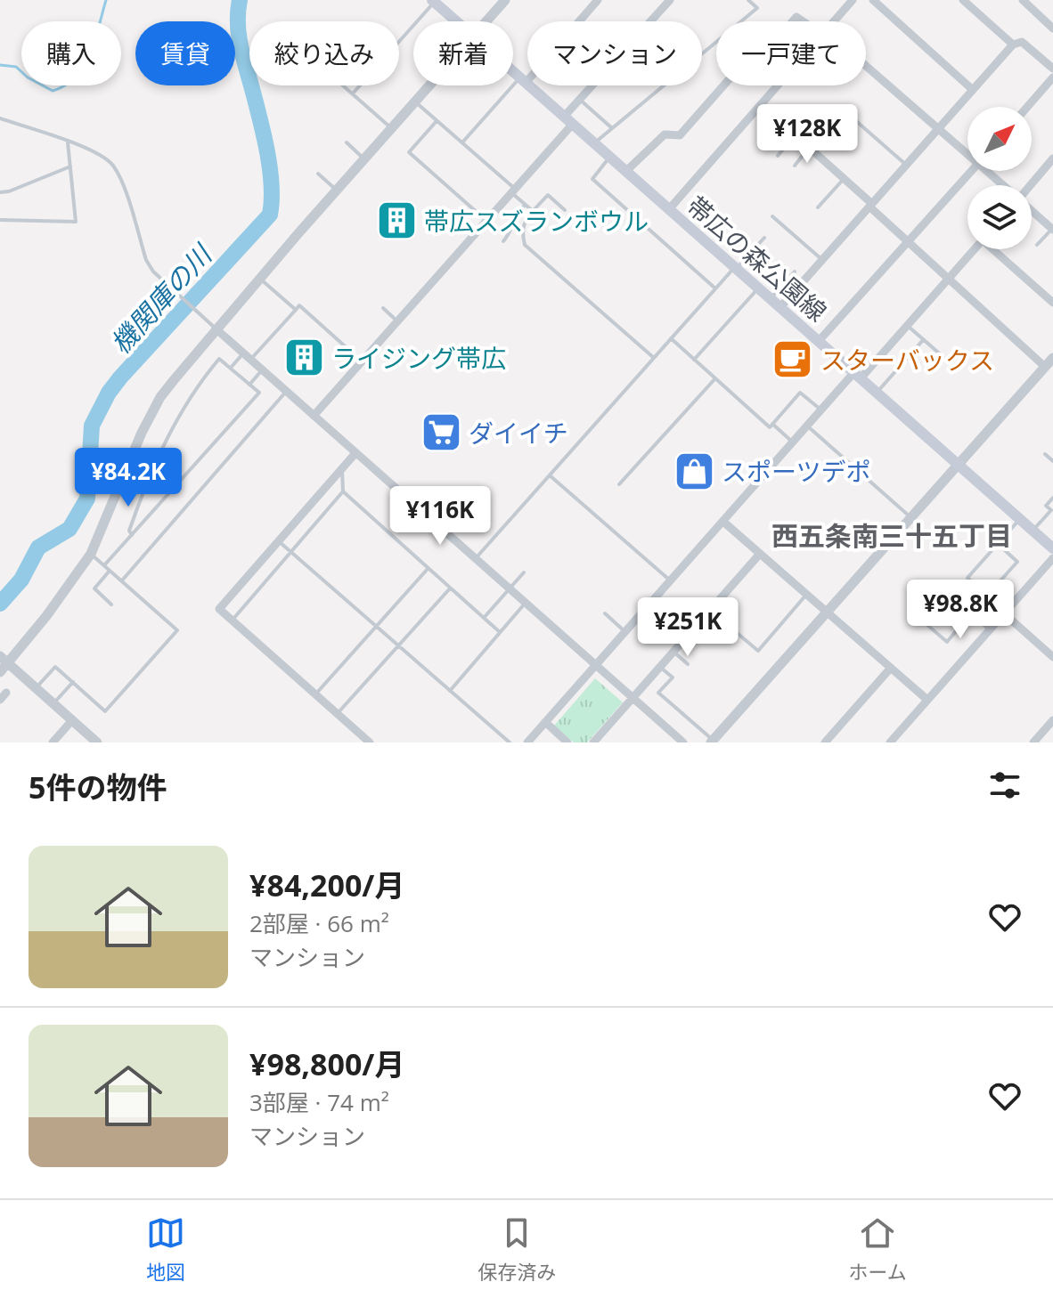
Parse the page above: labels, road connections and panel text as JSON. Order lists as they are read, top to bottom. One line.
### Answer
{"streets":{"main road":["帯広の森公園線"]},"districts":["西五条南三十五丁目"],"water":["機関庫の川"],"places":{"building":["帯広スズランボウル","ライジング帯広"],"cafe":["スターバックス"],"supermarket":["ダイイチ"],"shop":["スポーツデポ"]},"north":"top right","page":{"chip":["購入","賃貸","絞り込み","新着","マンション","一戸建て"],"price":["¥128K","¥84.2K","¥116K","¥98.8K","¥251K"],"heading":"5件の物件","list":[{"name":"¥84,200/月","note":"2部屋 · 66 m² · マンション"},{"name":"¥98,800/月","note":"3部屋 · 74 m² · マンション"}],"tabs":["地図","保存済み","ホーム"]}}
